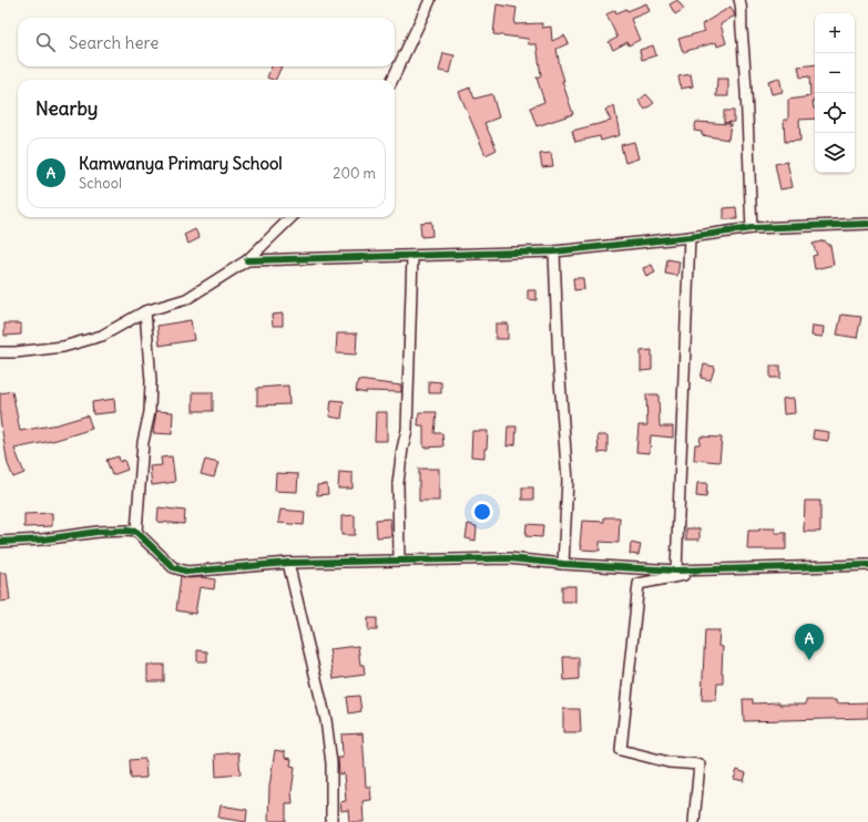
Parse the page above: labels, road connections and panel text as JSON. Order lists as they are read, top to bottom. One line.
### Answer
{"page":{"map_buttons":["+","−"],"search":"Search here","heading":"Nearby","list":[{"mark":"A","name":"Kamwanya Primary School","note":"School","value":"200 m"}],"pins":"A"}}
